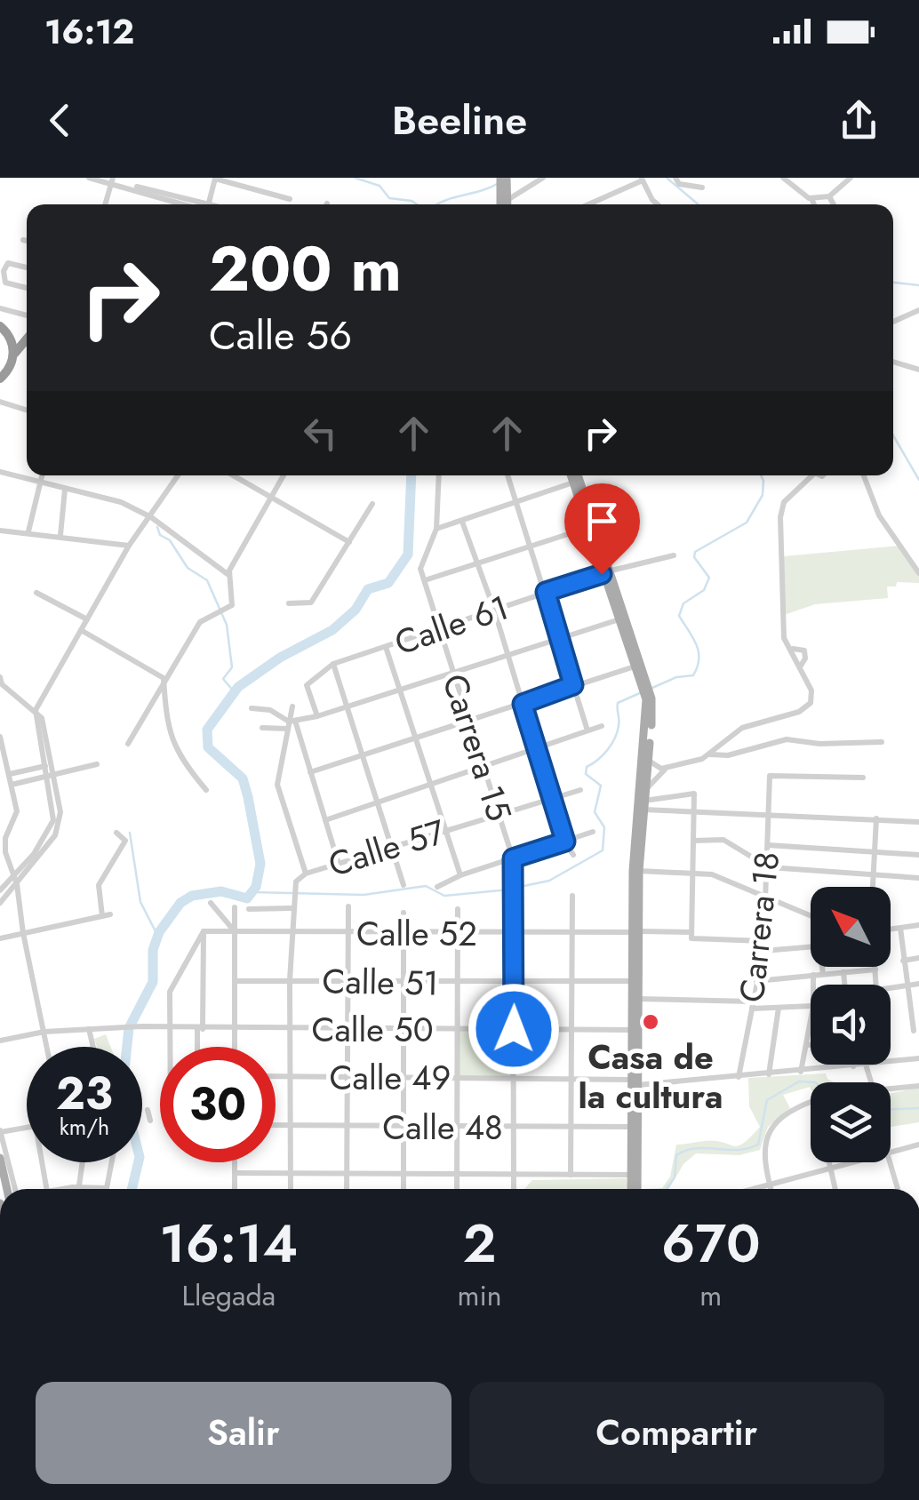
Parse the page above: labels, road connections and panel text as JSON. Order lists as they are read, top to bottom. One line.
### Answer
{"streets":{"street":["Calle 61","Carrera 15","Calle 57","Carrera 18","Calle 52","Calle 51","Calle 50","Calle 49","Calle 48"]},"crossings":[["Calle 61","Carrera 15"],["Carrera 15","Calle 57"],["Carrera 15","Calle 52"],["Carrera 15","Calle 51"],["Carrera 15","Calle 50"],["Carrera 15","Calle 49"],["Carrera 15","Calle 48"],["Carrera 18","Calle 52"],["Carrera 18","Calle 49"]],"places":["Casa de la cultura"],"north":"top left","page":{"status":"16:12","header":"Beeline","turn":["200 m","Calle 56"],"speed":"23 km/h","limit":"30","eta":["16:14","Llegada","2","min","670","m"],"buttons":["Salir","Compartir"]}}
